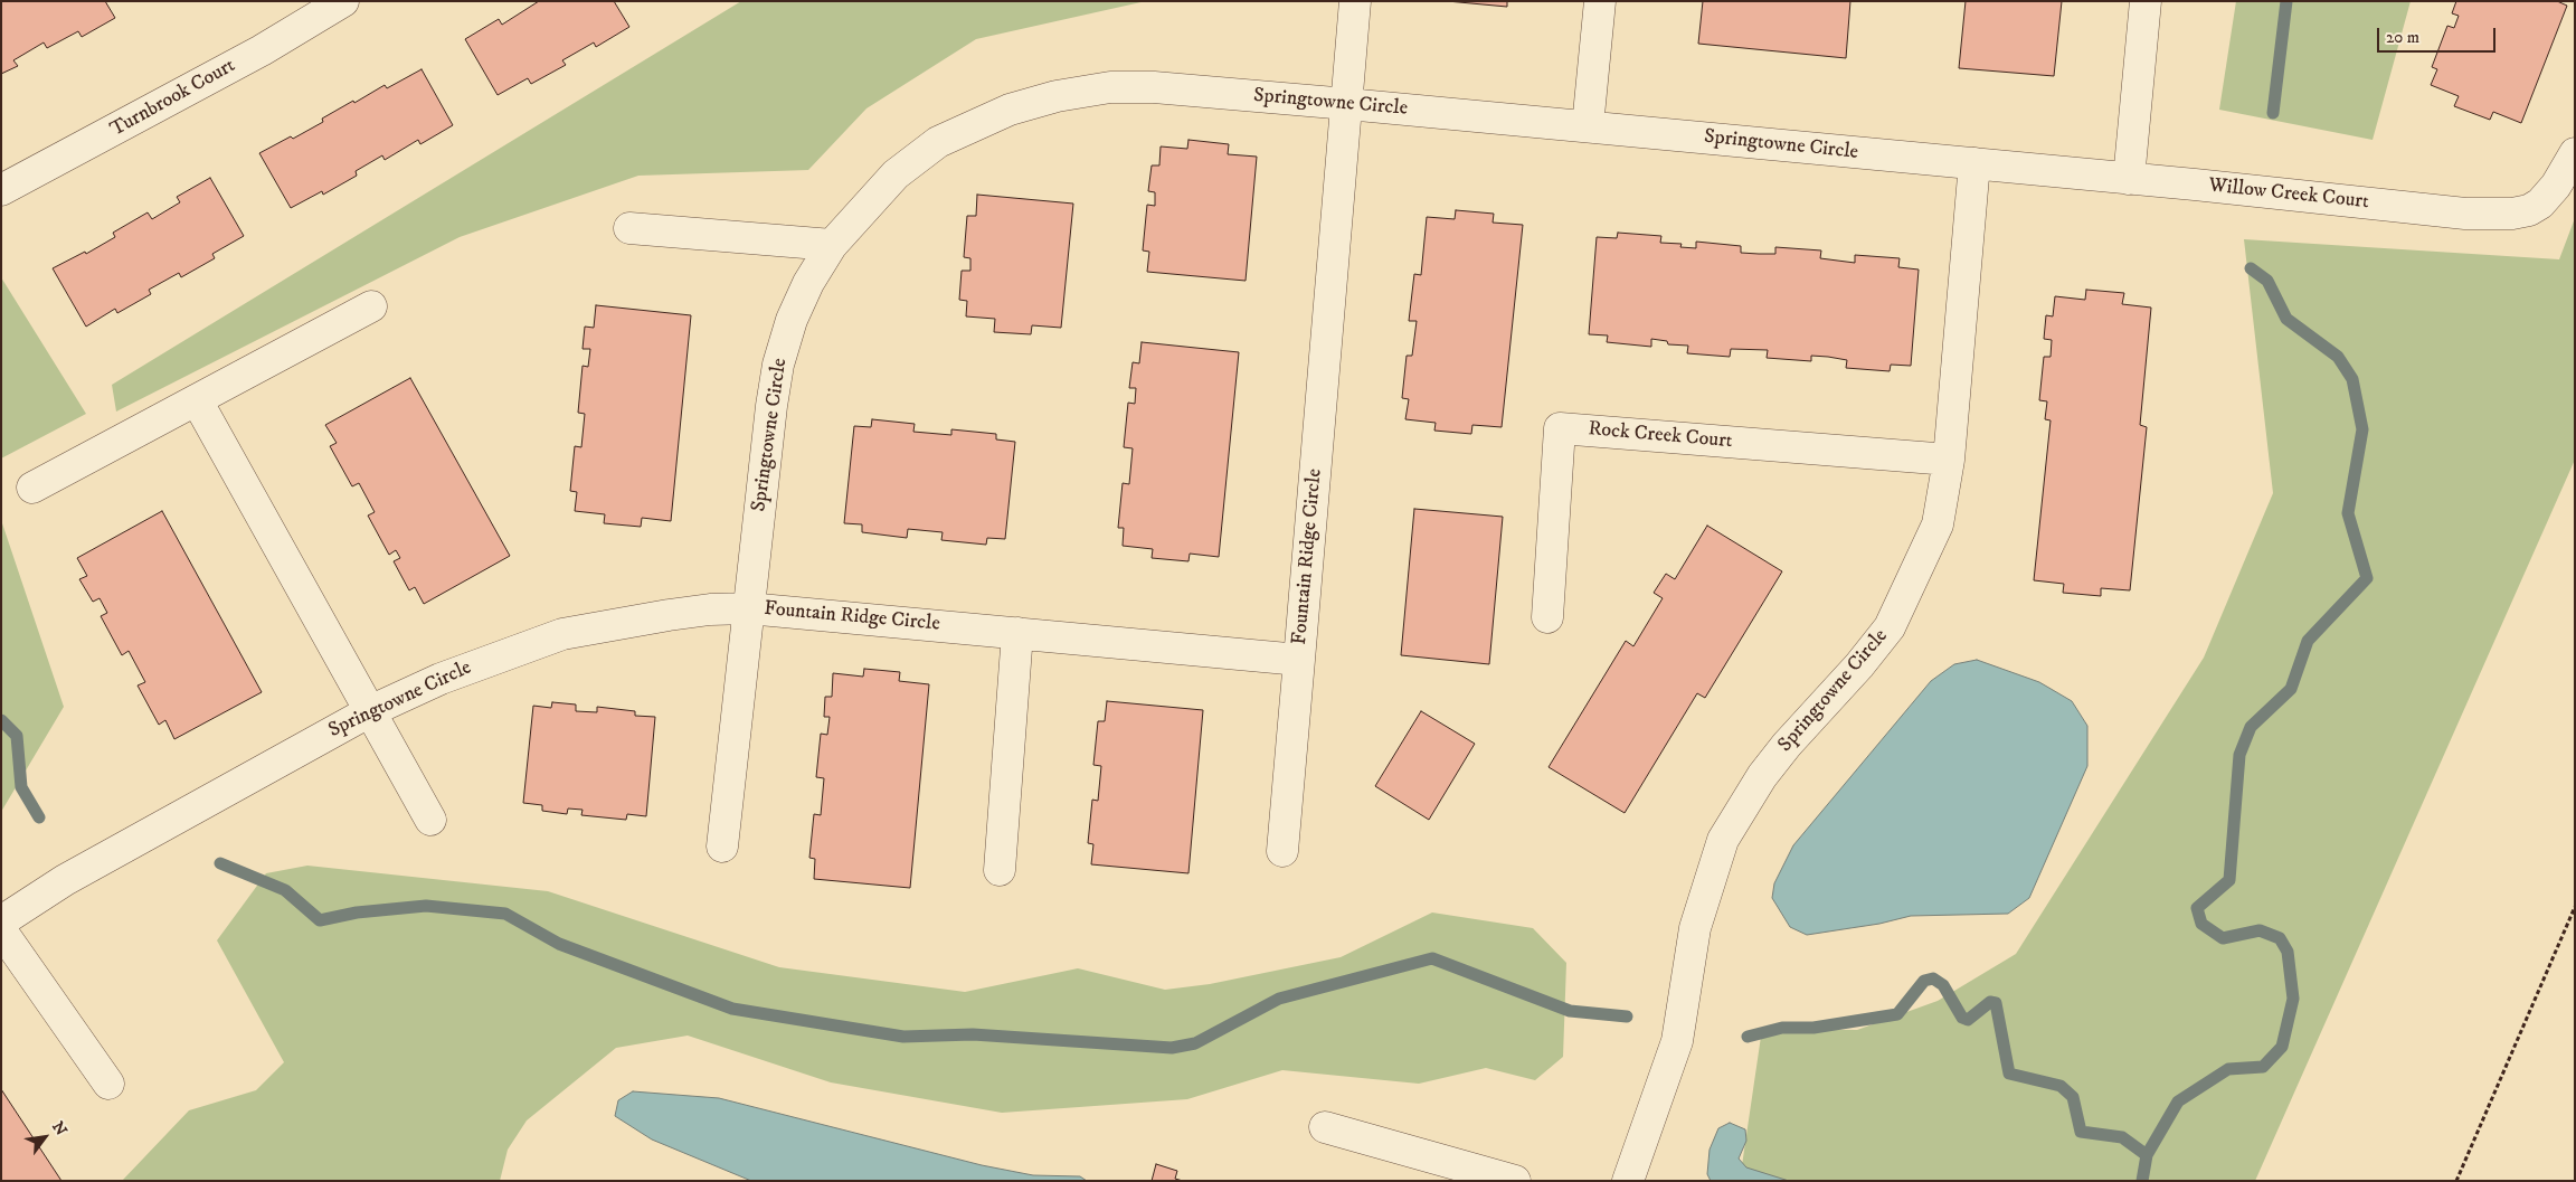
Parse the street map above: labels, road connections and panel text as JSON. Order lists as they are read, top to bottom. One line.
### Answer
{"streets":{"street":["Turnbrook Court","Springtowne Circle","Willow Creek Court","Rock Creek Court","Fountain Ridge Circle"]},"crossings":[["Springtowne Circle","Willow Creek Court"],["Springtowne Circle","Rock Creek Court"],["Springtowne Circle","Fountain Ridge Circle"]],"scale_bar":"20 m","north":"top right"}
